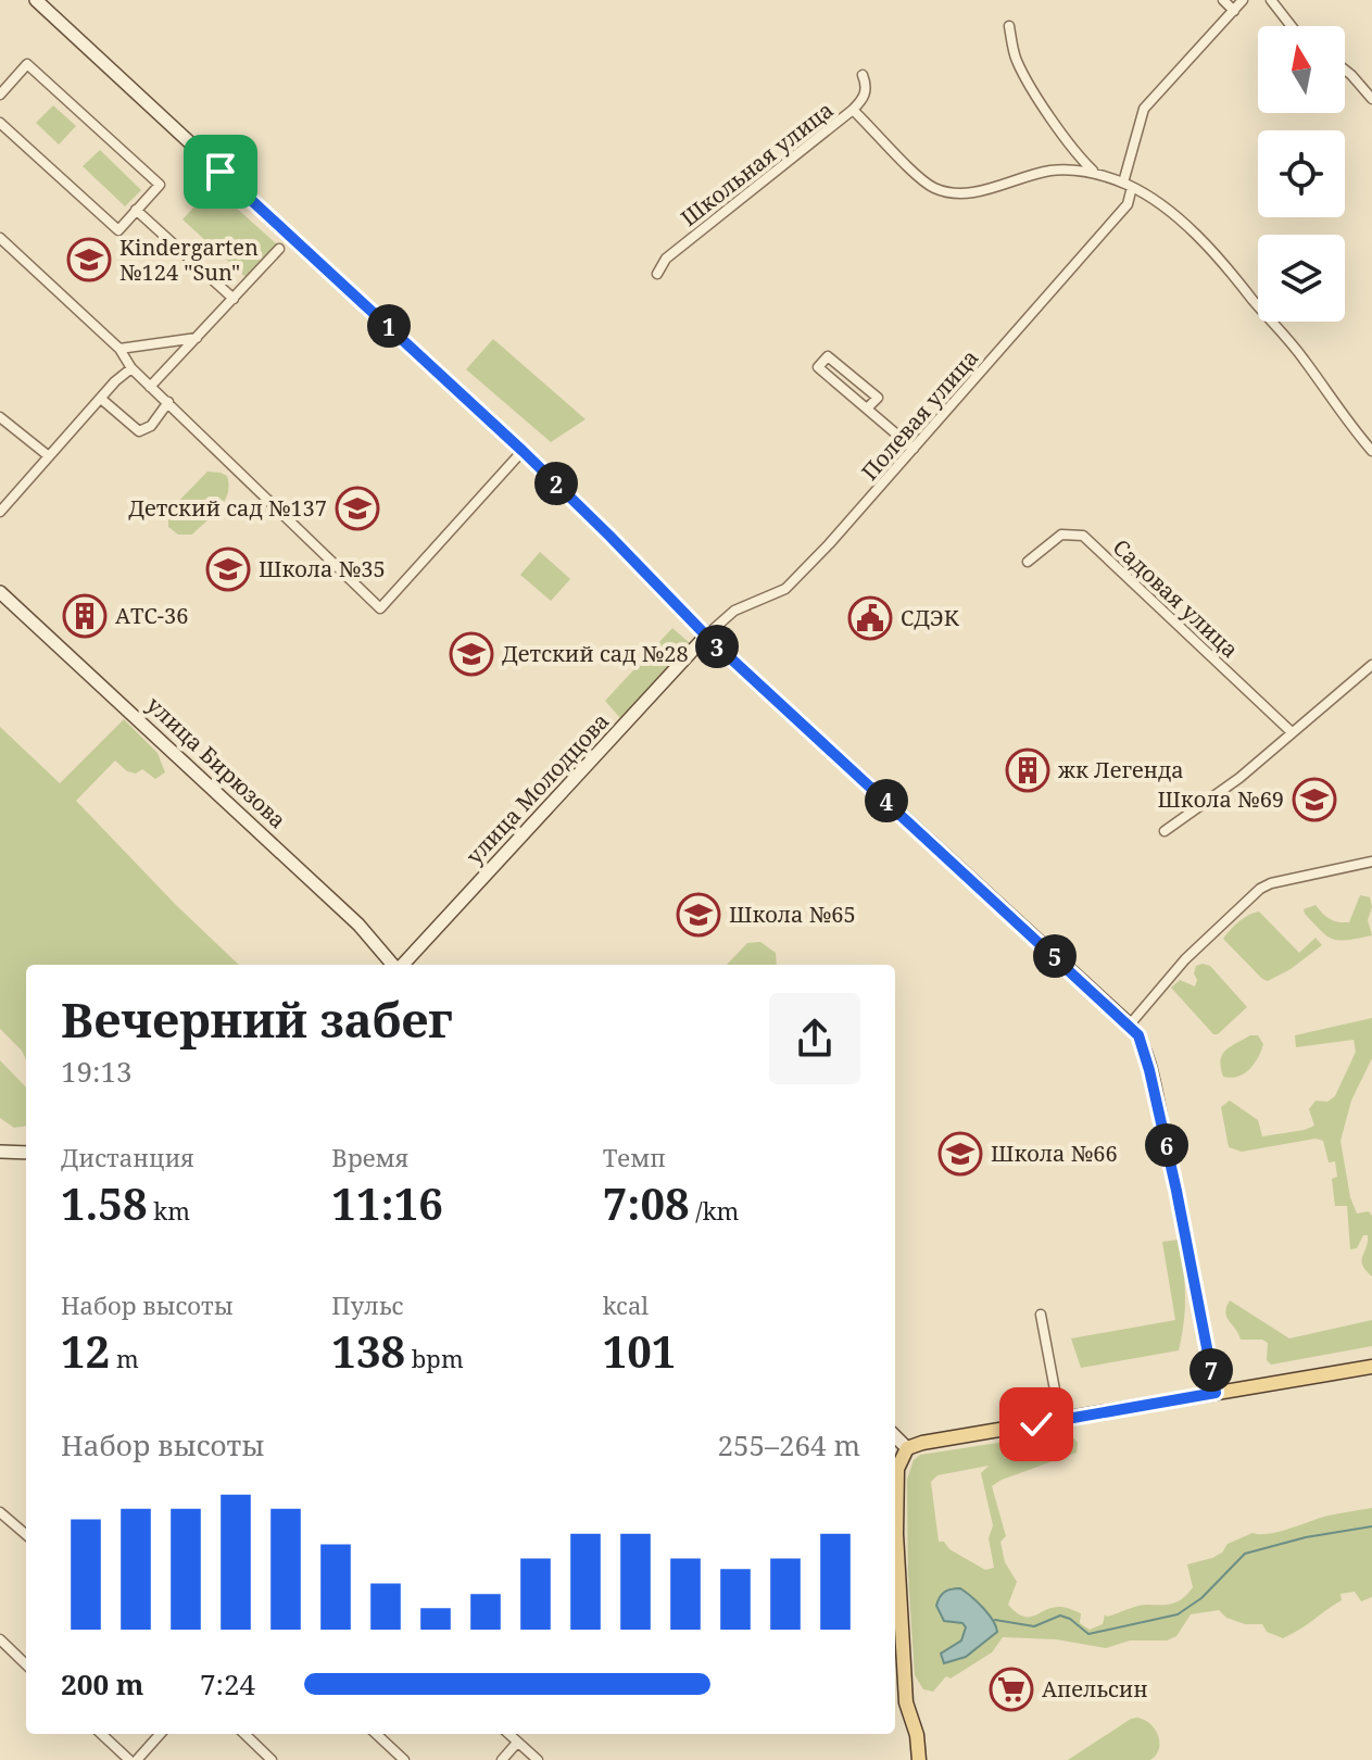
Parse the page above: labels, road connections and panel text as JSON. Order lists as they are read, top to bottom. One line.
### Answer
{"streets":{"main road":["улица Бирюзова","улица Молодцова"],"street":["Школьная улица","Полевая улица","Садовая улица"]},"crossings":[["Полевая улица","улица Молодцова"]],"places":{"school or university":["Kindergarten №124 \"Sun\"","Детский сад №137","Школа №35","Детский сад №28","Школа №69","Школа №65","Школа №66"],"building":["АТС-36","жк Легенда"],"public building":["СДЭК"],"supermarket":["Апельсин"]},"north":"top","page":{"pins":["1","2","3","4","5","6","7"],"heading":["Вечерний забег","19:13"],"stats":[["Дистанция","1.58 km"],["Время","11:16"],["Темп","7:08 /km"],["Набор высоты","12 m"],["Пульс","138 bpm"],["kcal","101"]],"chart":["Набор высоты","255–264 m"],"list":[{"name":"200 m","note":"7:24"}]}}
